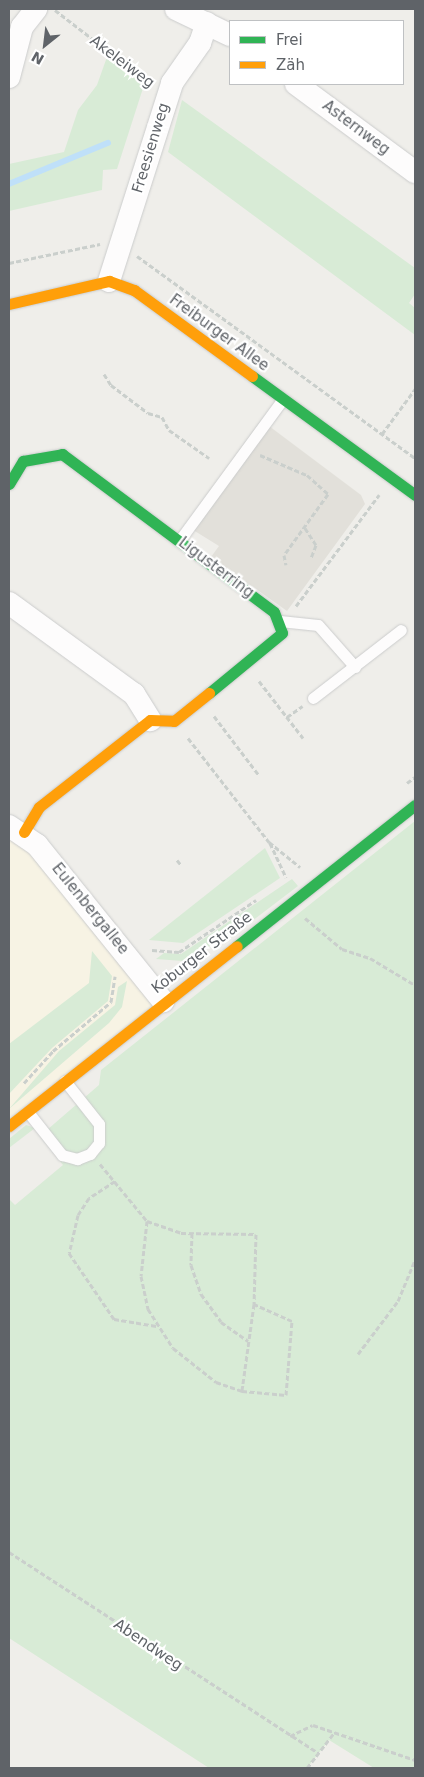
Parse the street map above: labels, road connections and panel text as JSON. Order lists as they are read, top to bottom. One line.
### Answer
{"streets":{"street":["Asternweg","Freesienweg","Freiburger Allee","Ligusterring","Eulenbergallee","Koburger Straße"],"path":["Akeleiweg","Abendweg"]},"crossings":[["Akeleiweg","Freesienweg"],["Freesienweg","Freiburger Allee"],["Eulenbergallee","Koburger Straße"]],"legend":["Frei","Zäh"],"north":"bottom left"}
